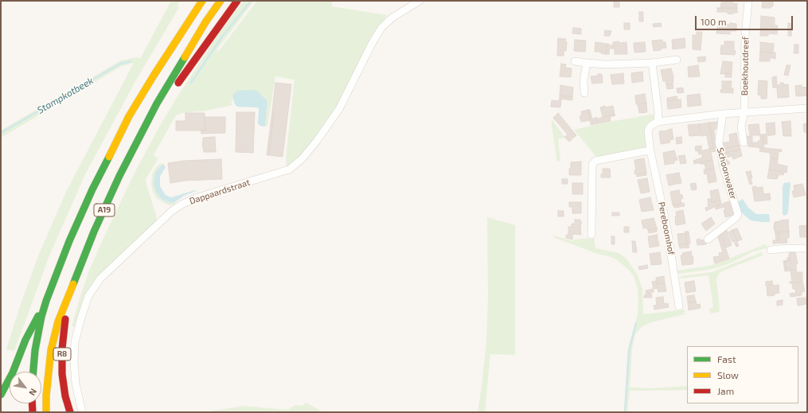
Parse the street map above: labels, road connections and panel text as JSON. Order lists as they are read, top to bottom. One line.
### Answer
{"streets":{"highway":["A19","R8"],"street":["Boekhoutdreef","Schoonwater","Dappaardstraat","Pereboomhof"]},"crossings":[["A19","R8"]],"water":["Stampkotbeek"],"legend":["Fast","Slow","Jam"],"scale_bar":"100 m","north":"bottom right"}
